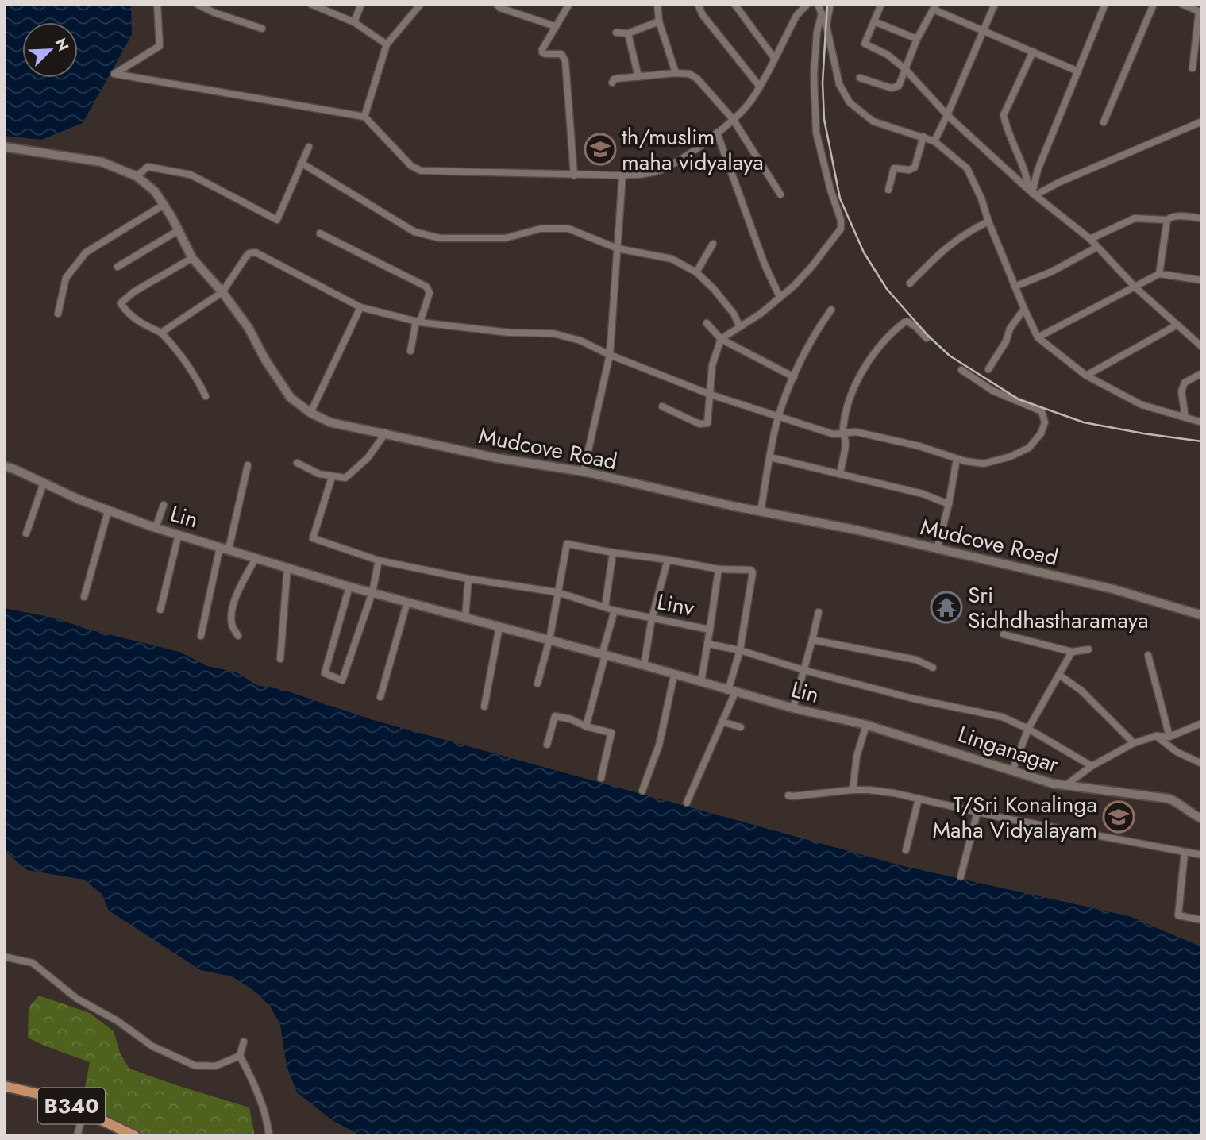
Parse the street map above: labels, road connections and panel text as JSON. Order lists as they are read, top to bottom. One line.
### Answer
{"streets":{"main road":["B340"],"street":["Mudcove Road","Lin","Linv","Linganagar"]},"crossings":[["Lin","Linv"],["Lin","Linganagar"]],"places":{"school or university":["th/muslim maha vidyalaya","T/Sri Konalinga Maha Vidyalayam"],"temple":["Sri Sidhdhastharamaya"]},"north":"top right"}
